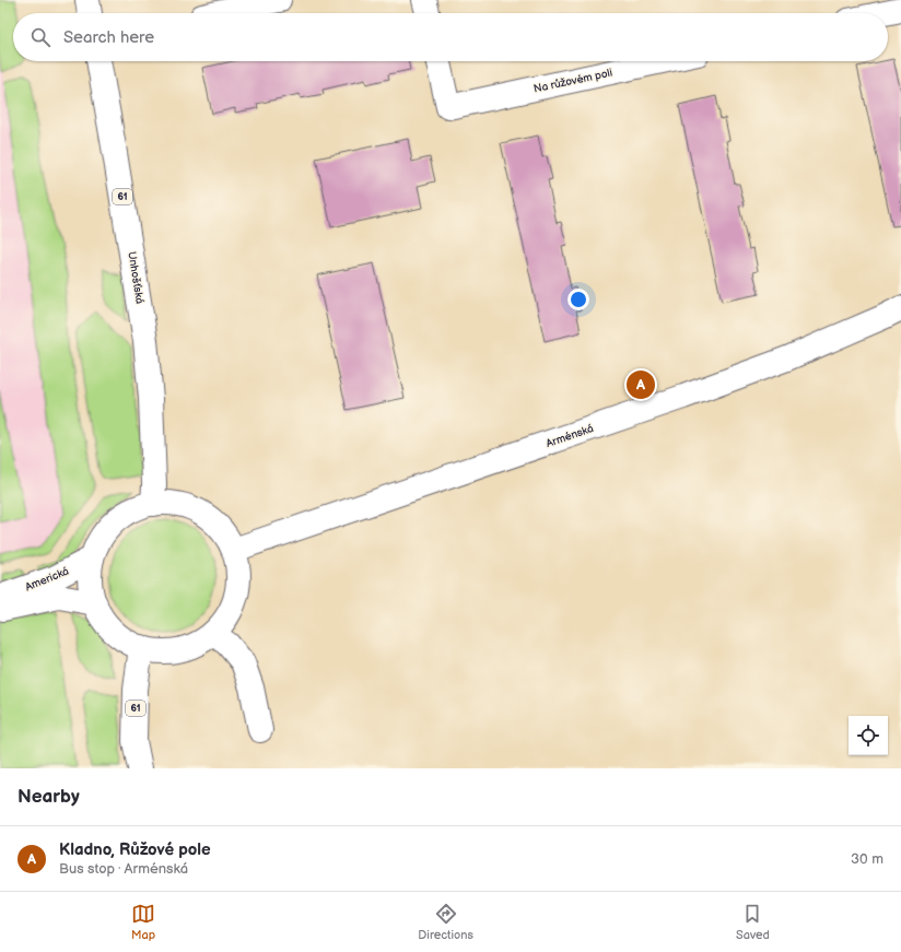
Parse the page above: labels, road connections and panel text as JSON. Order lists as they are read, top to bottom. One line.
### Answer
{"streets":{"street":["Na růžovém poli","61","Unhošťská","Arménská","Americká"]},"crossings":[["61","Unhošťská"],["61","Arménská"],["61","Americká"],["Unhošťská","Arménská"],["Unhošťská","Americká"],["Arménská","Americká"]],"page":{"search":"Search here","pins":"A","heading":"Nearby","list":[{"mark":"A","name":"Kladno, Růžové pole","note":"Bus stop · Arménská","value":"30 m"}],"nav":["Map","Directions","Saved"]}}
